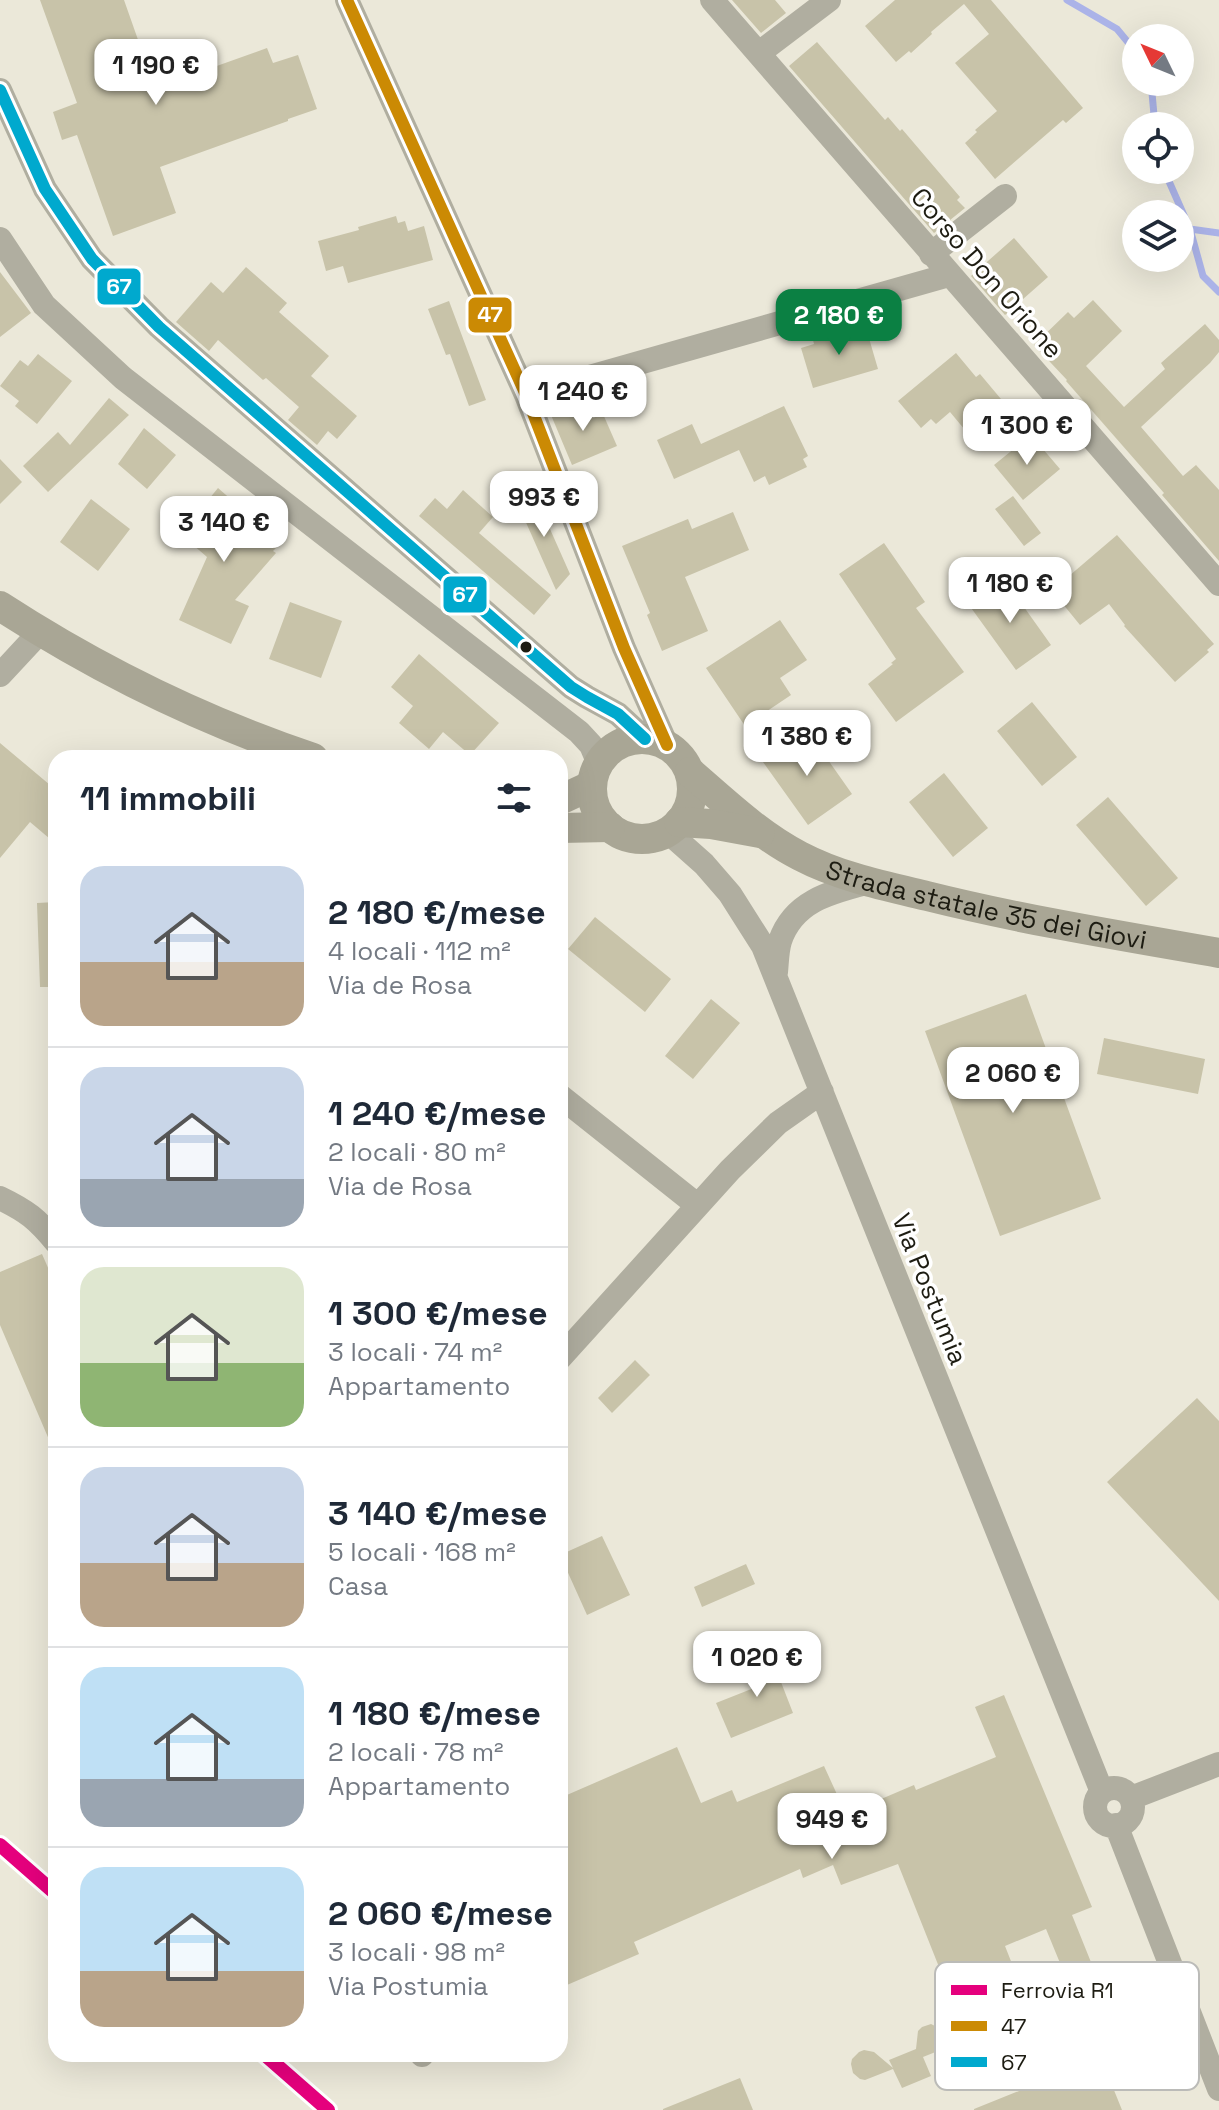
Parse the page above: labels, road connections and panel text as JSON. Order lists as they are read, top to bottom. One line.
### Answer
{"streets":{"main road":["Strada statale 35 dei Giovi"],"street":["Corso Don Orione","Via Postumia"]},"crossings":[["Strada statale 35 dei Giovi","Via Postumia"]],"lines":["transit line 47","transit line 67","rail line R1"],"legend":["Ferrovia R1","47","67"],"north":"top left","page":{"price":["1 190 €","2 180 €","1 240 €","1 300 €","993 €","3 140 €","1 180 €","1 380 €","2 060 €","1 020 €","949 €"],"heading":"11 immobili","list":[{"name":"2 180 €/mese","note":"4 locali · 112 m² · Via de Rosa"},{"name":"1 240 €/mese","note":"2 locali · 80 m² · Via de Rosa"},{"name":"1 300 €/mese","note":"3 locali · 74 m² · Appartamento"},{"name":"3 140 €/mese","note":"5 locali · 168 m² · Casa"},{"name":"1 180 €/mese","note":"2 locali · 78 m² · Appartamento"},{"name":"2 060 €/mese","note":"3 locali · 98 m² · Via Postumia"}]}}
